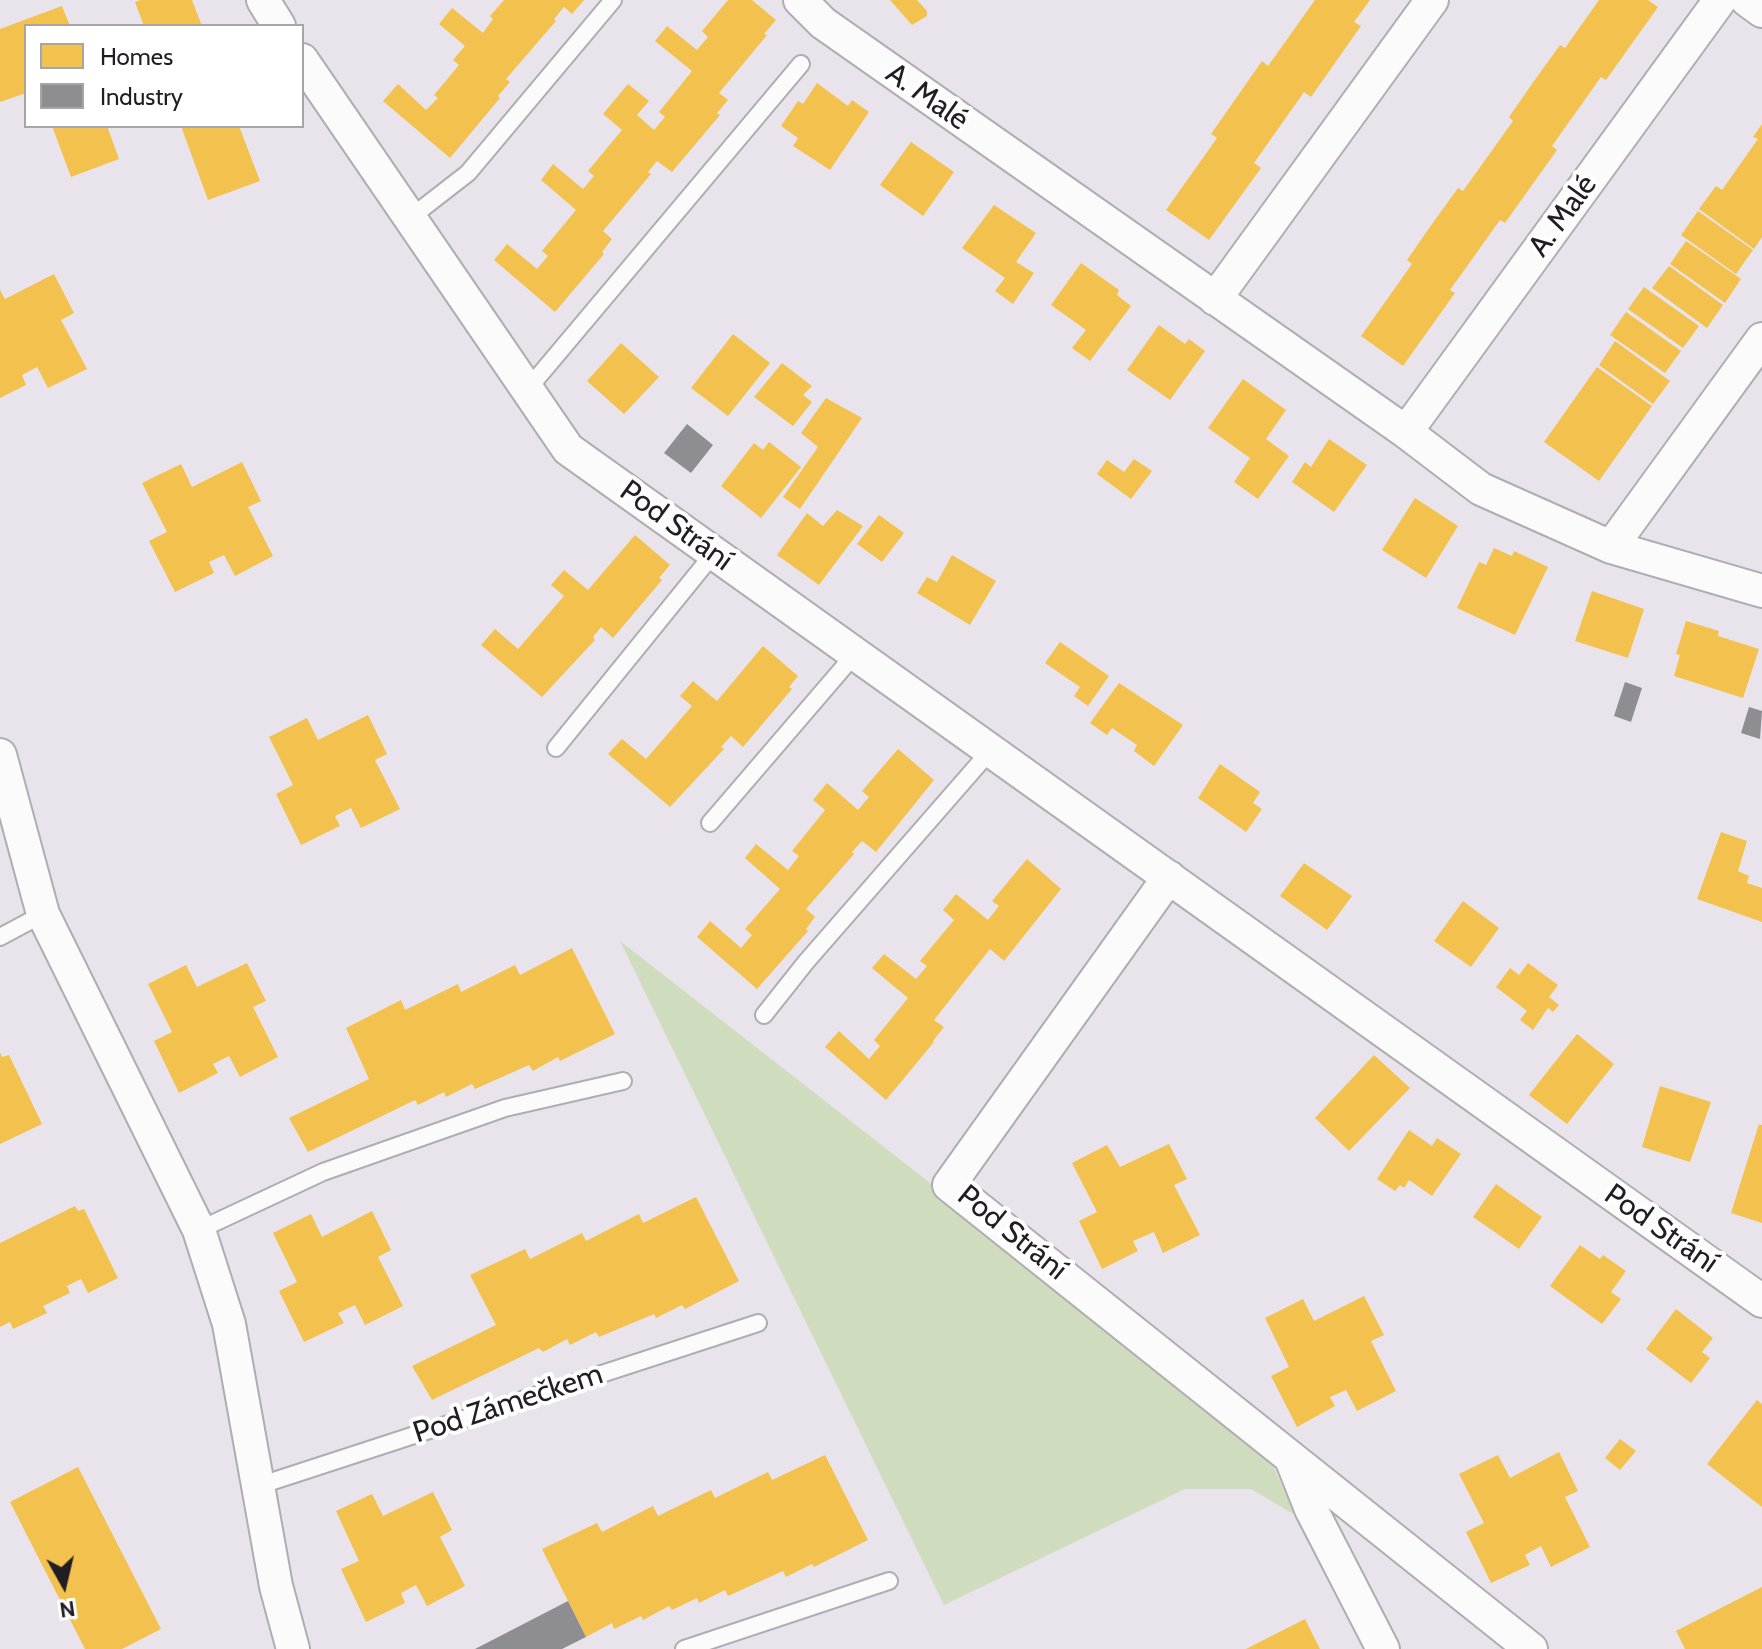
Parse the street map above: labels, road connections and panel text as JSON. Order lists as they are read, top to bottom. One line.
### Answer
{"streets":{"street":["A. Malé","Pod Strání"],"lane":["Pod Zámečkem"]},"legend":["Homes","Industry"],"north":"bottom"}
